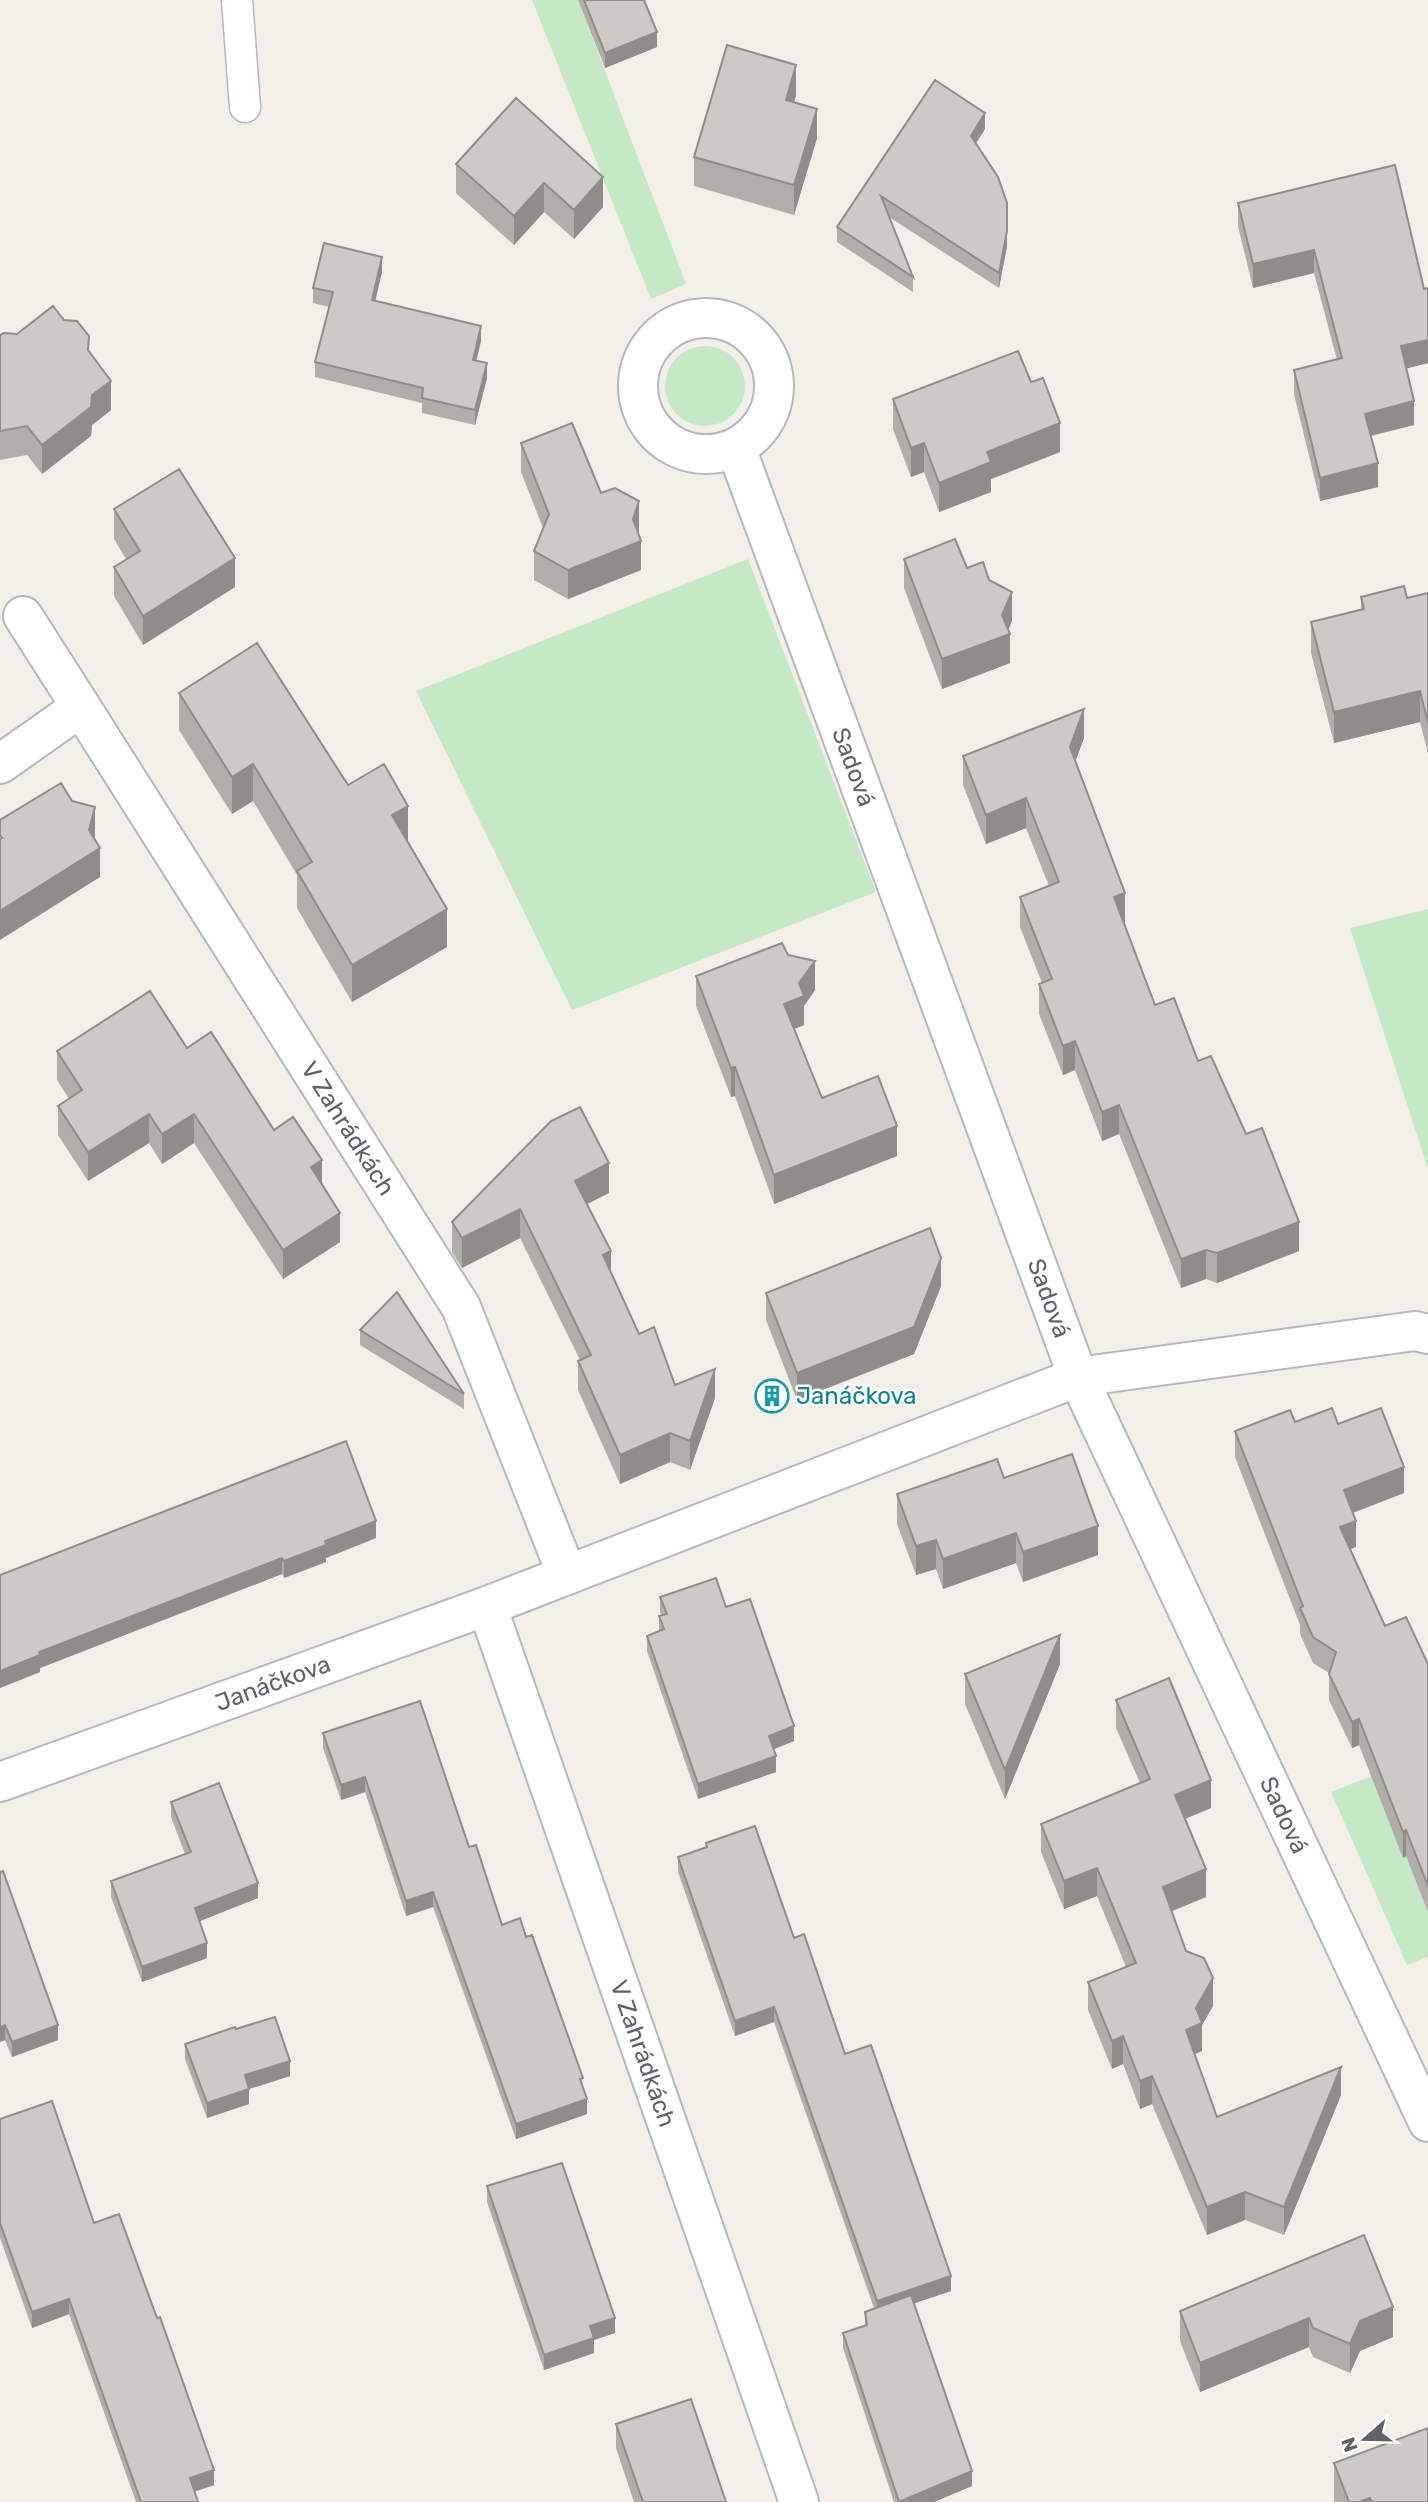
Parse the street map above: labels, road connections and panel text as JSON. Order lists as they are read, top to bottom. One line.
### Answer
{"streets":{"street":["Sadová","V Zahrádkách","Janáčkova"]},"crossings":[["Sadová","Janáčkova"],["V Zahrádkách","Janáčkova"]],"places":{"building":["Janáčkova"]},"north":"left"}
